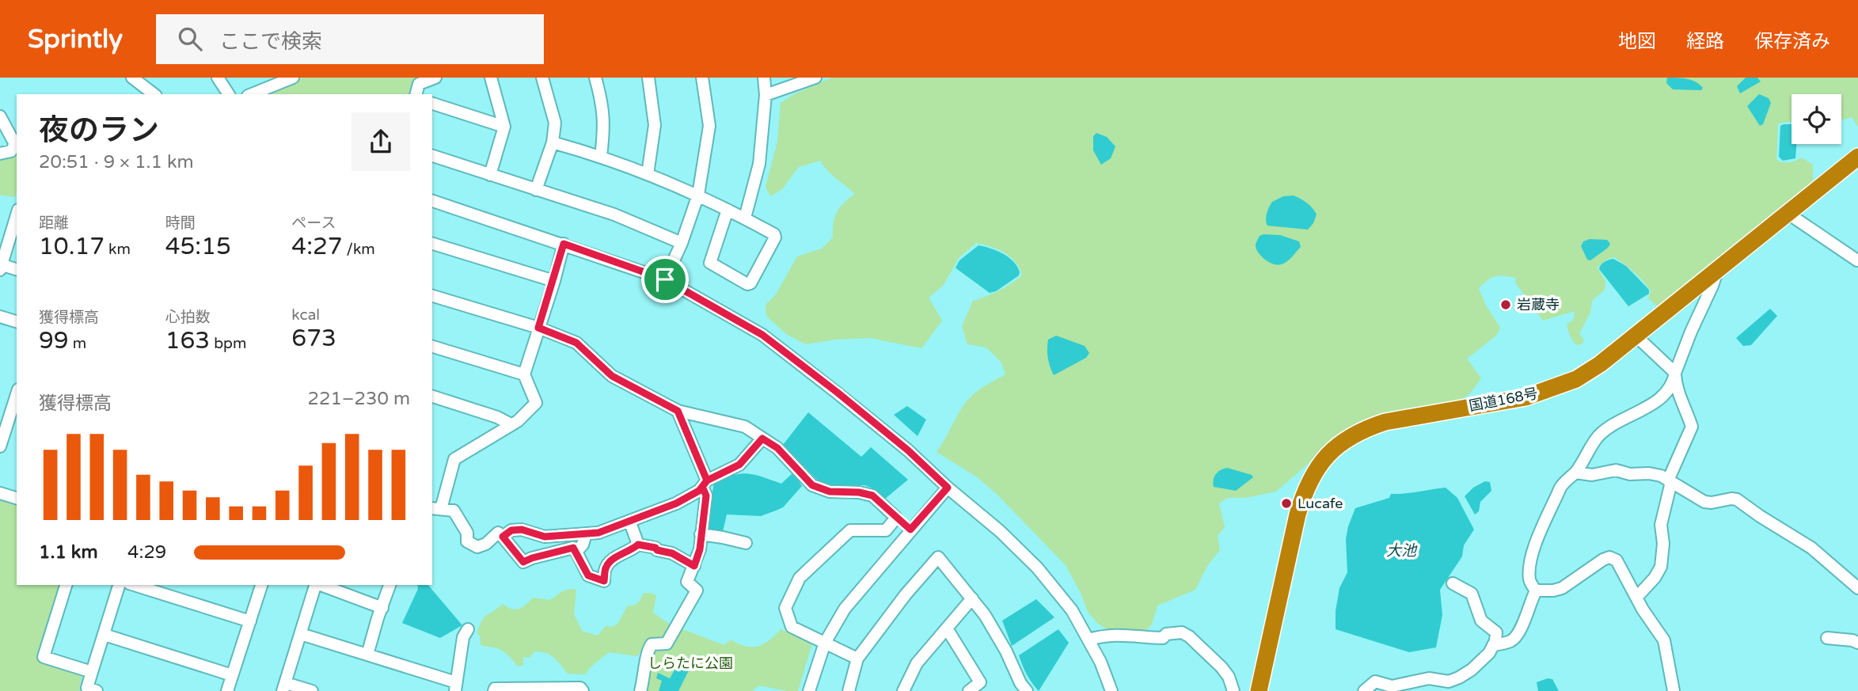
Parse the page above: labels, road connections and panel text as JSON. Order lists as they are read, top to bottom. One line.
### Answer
{"streets":{"highway":["国道168号"]},"water":["大池"],"parks":["しらたに公園"],"places":["岩蔵寺","Lucafe"],"page":{"header":"Sprintly","search":"ここで検索","nav":["地図","経路","保存済み"],"heading":["夜のラン","20:51 · 9 × 1.1 km"],"stats":[["距離","10.17 km"],["時間","45:15"],["ペース","4:27 /km"],["獲得標高","99 m"],["心拍数","163 bpm"],["kcal","673"]],"chart":["獲得標高","221–230 m"],"list":[{"name":"1.1 km","note":"4:29"}]}}
